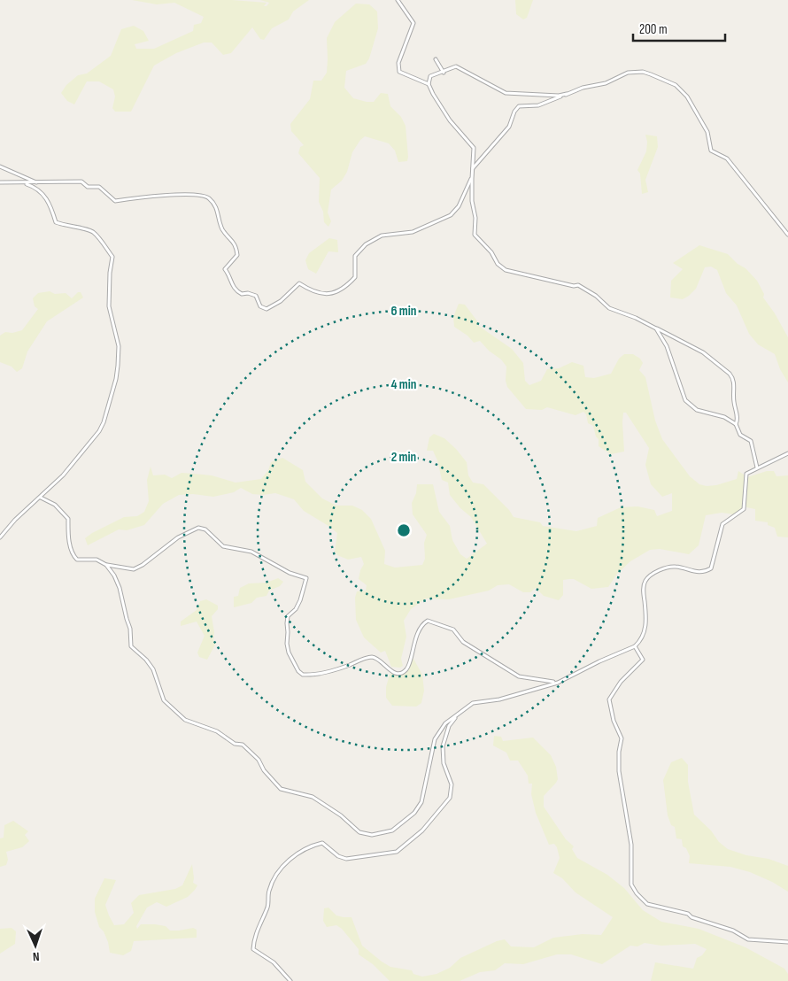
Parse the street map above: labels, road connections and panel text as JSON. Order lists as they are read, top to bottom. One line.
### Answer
{"scale_bar":"200 m","north":"bottom","rings":["6 min","4 min","2 min"]}
